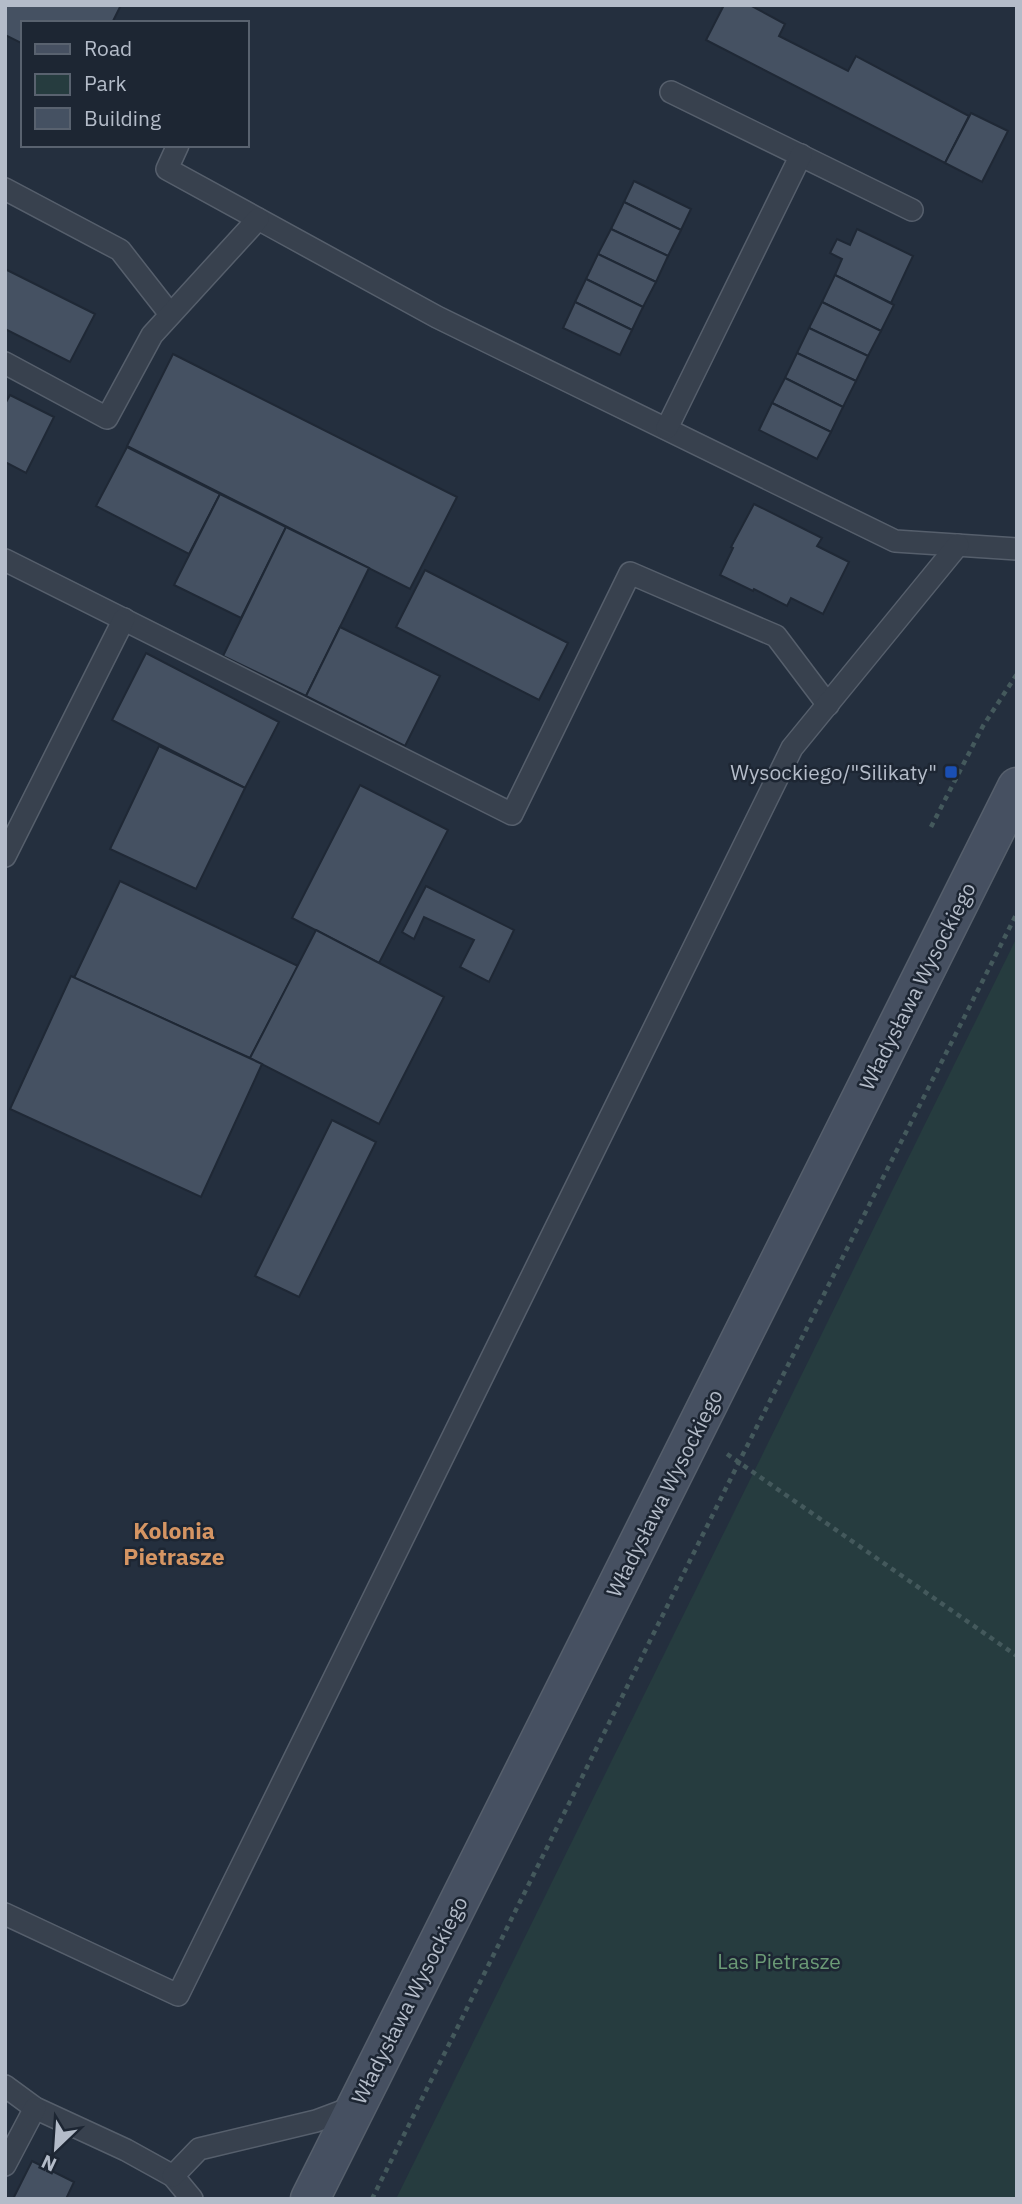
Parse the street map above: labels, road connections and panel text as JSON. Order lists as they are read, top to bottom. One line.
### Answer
{"streets":{"main road":["Władysława Wysockiego"]},"districts":["Kolonia Pietrasze"],"parks":["Las Pietrasze"],"places":{"transit":["Wysockiego/\"Silikaty\""]},"legend":["Road","Park","Building"],"north":"bottom left"}
